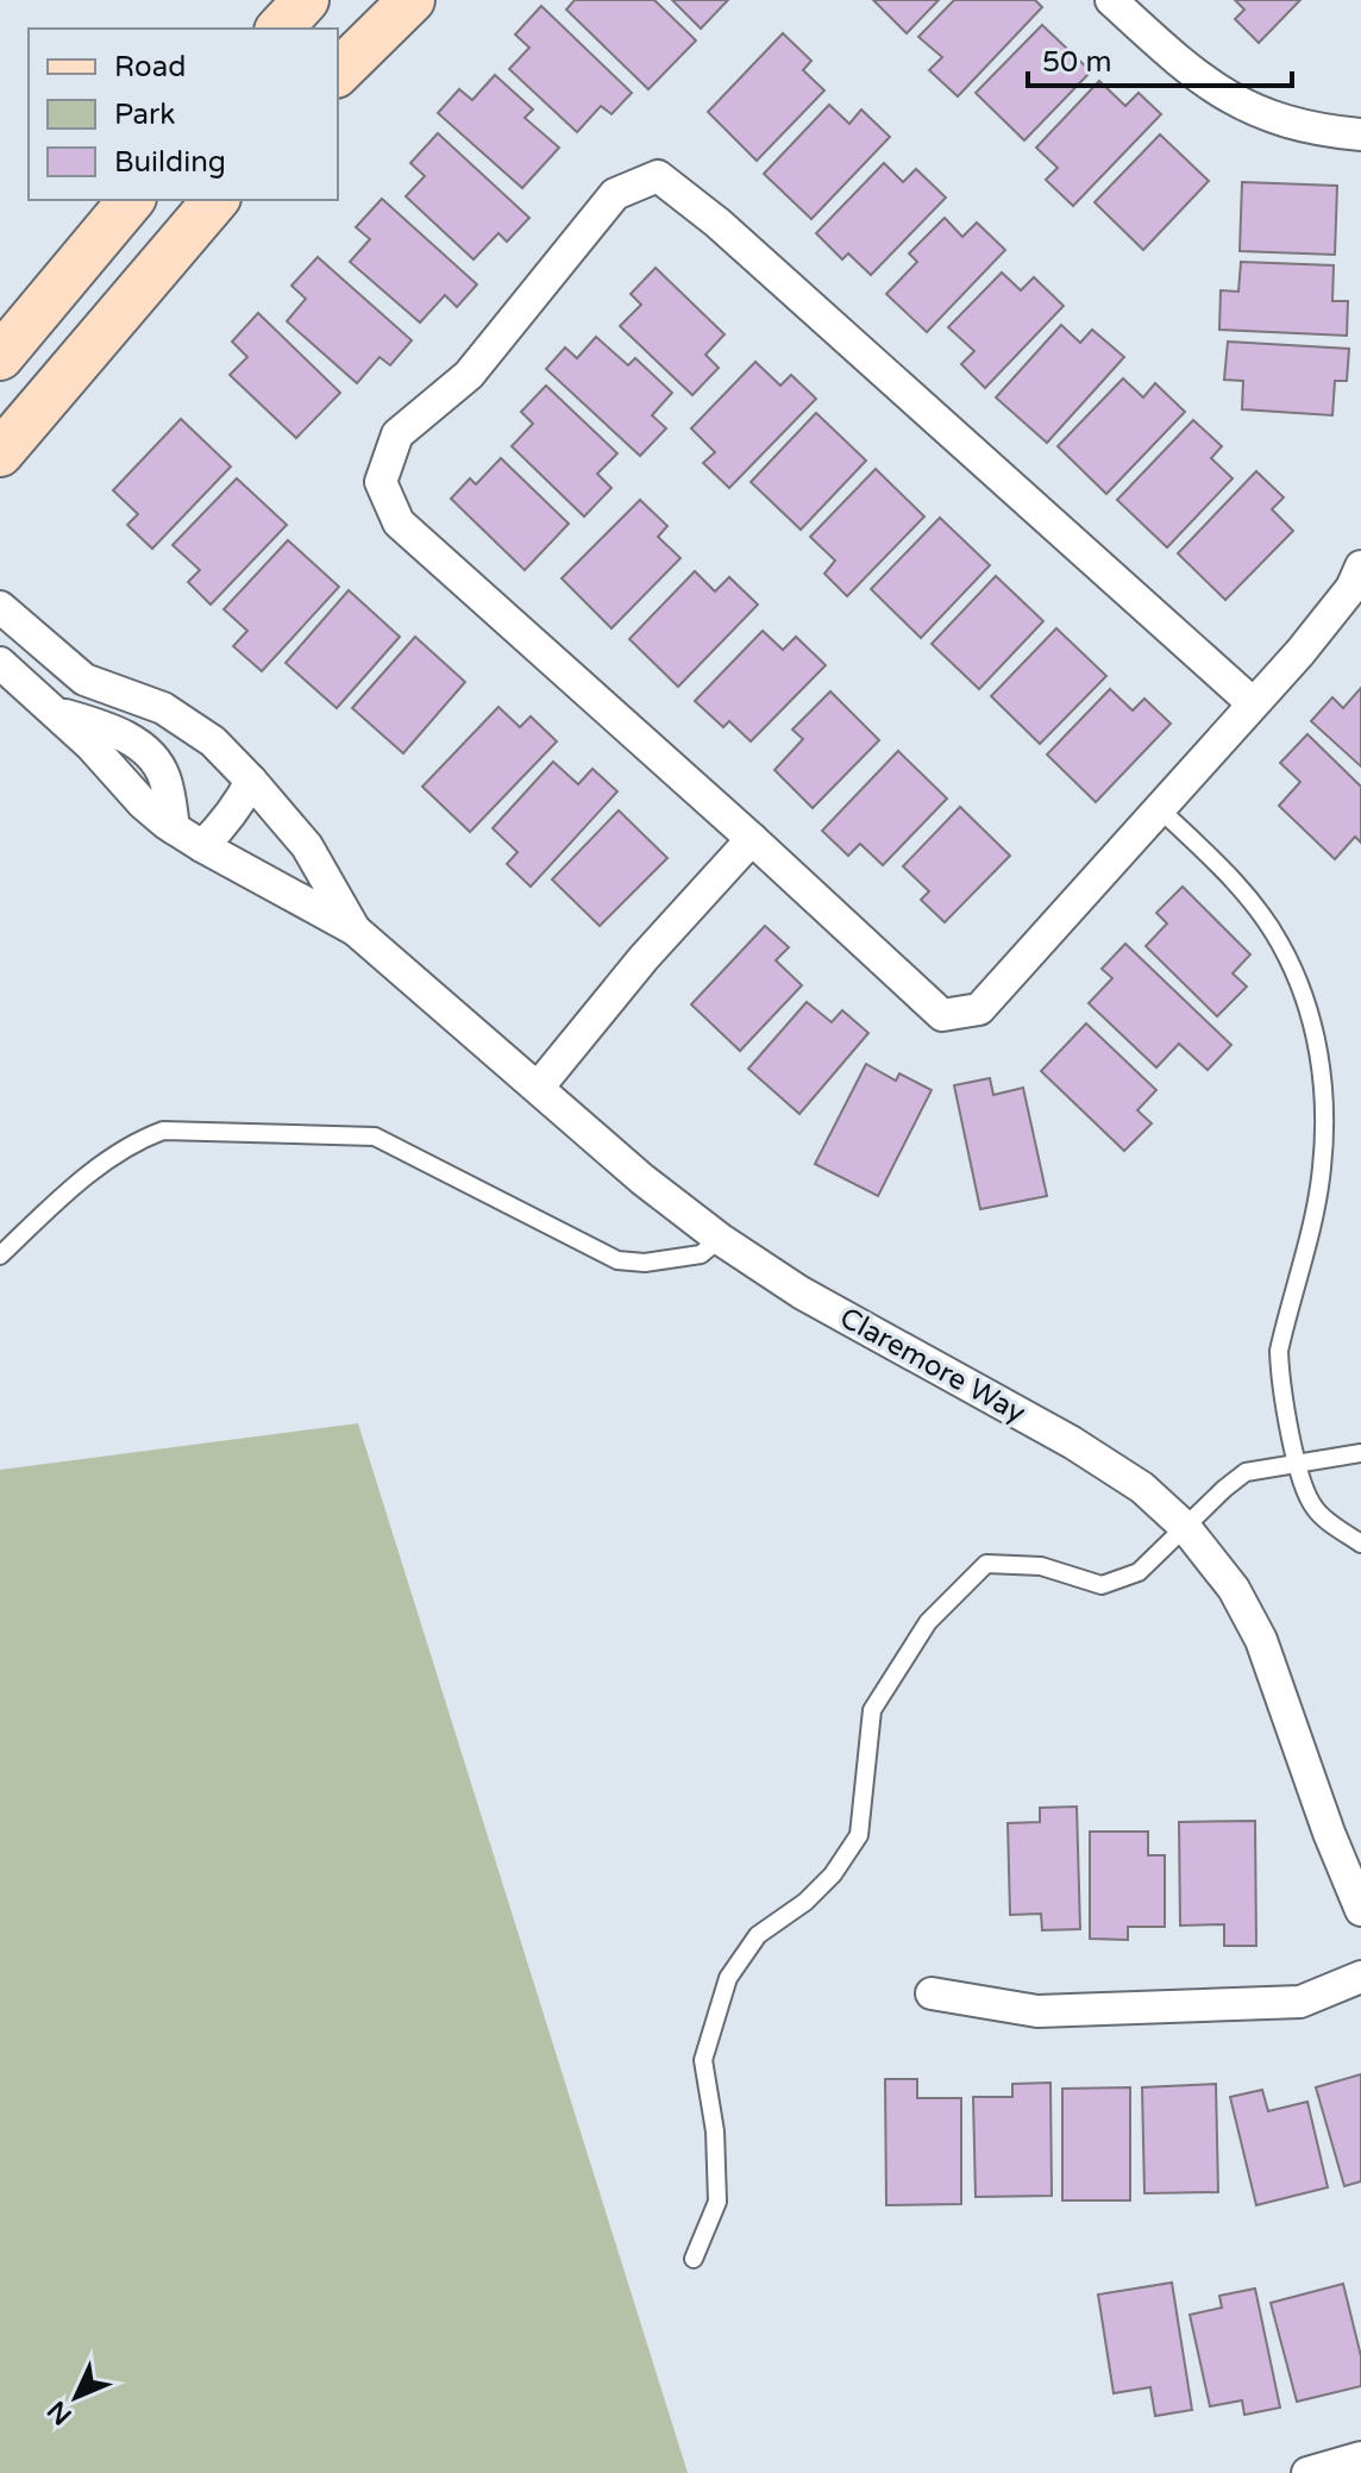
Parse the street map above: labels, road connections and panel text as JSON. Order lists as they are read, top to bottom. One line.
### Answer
{"streets":{"street":["Claremore Way"]},"legend":["Road","Park","Building"],"scale_bar":"50 m","north":"bottom left"}
